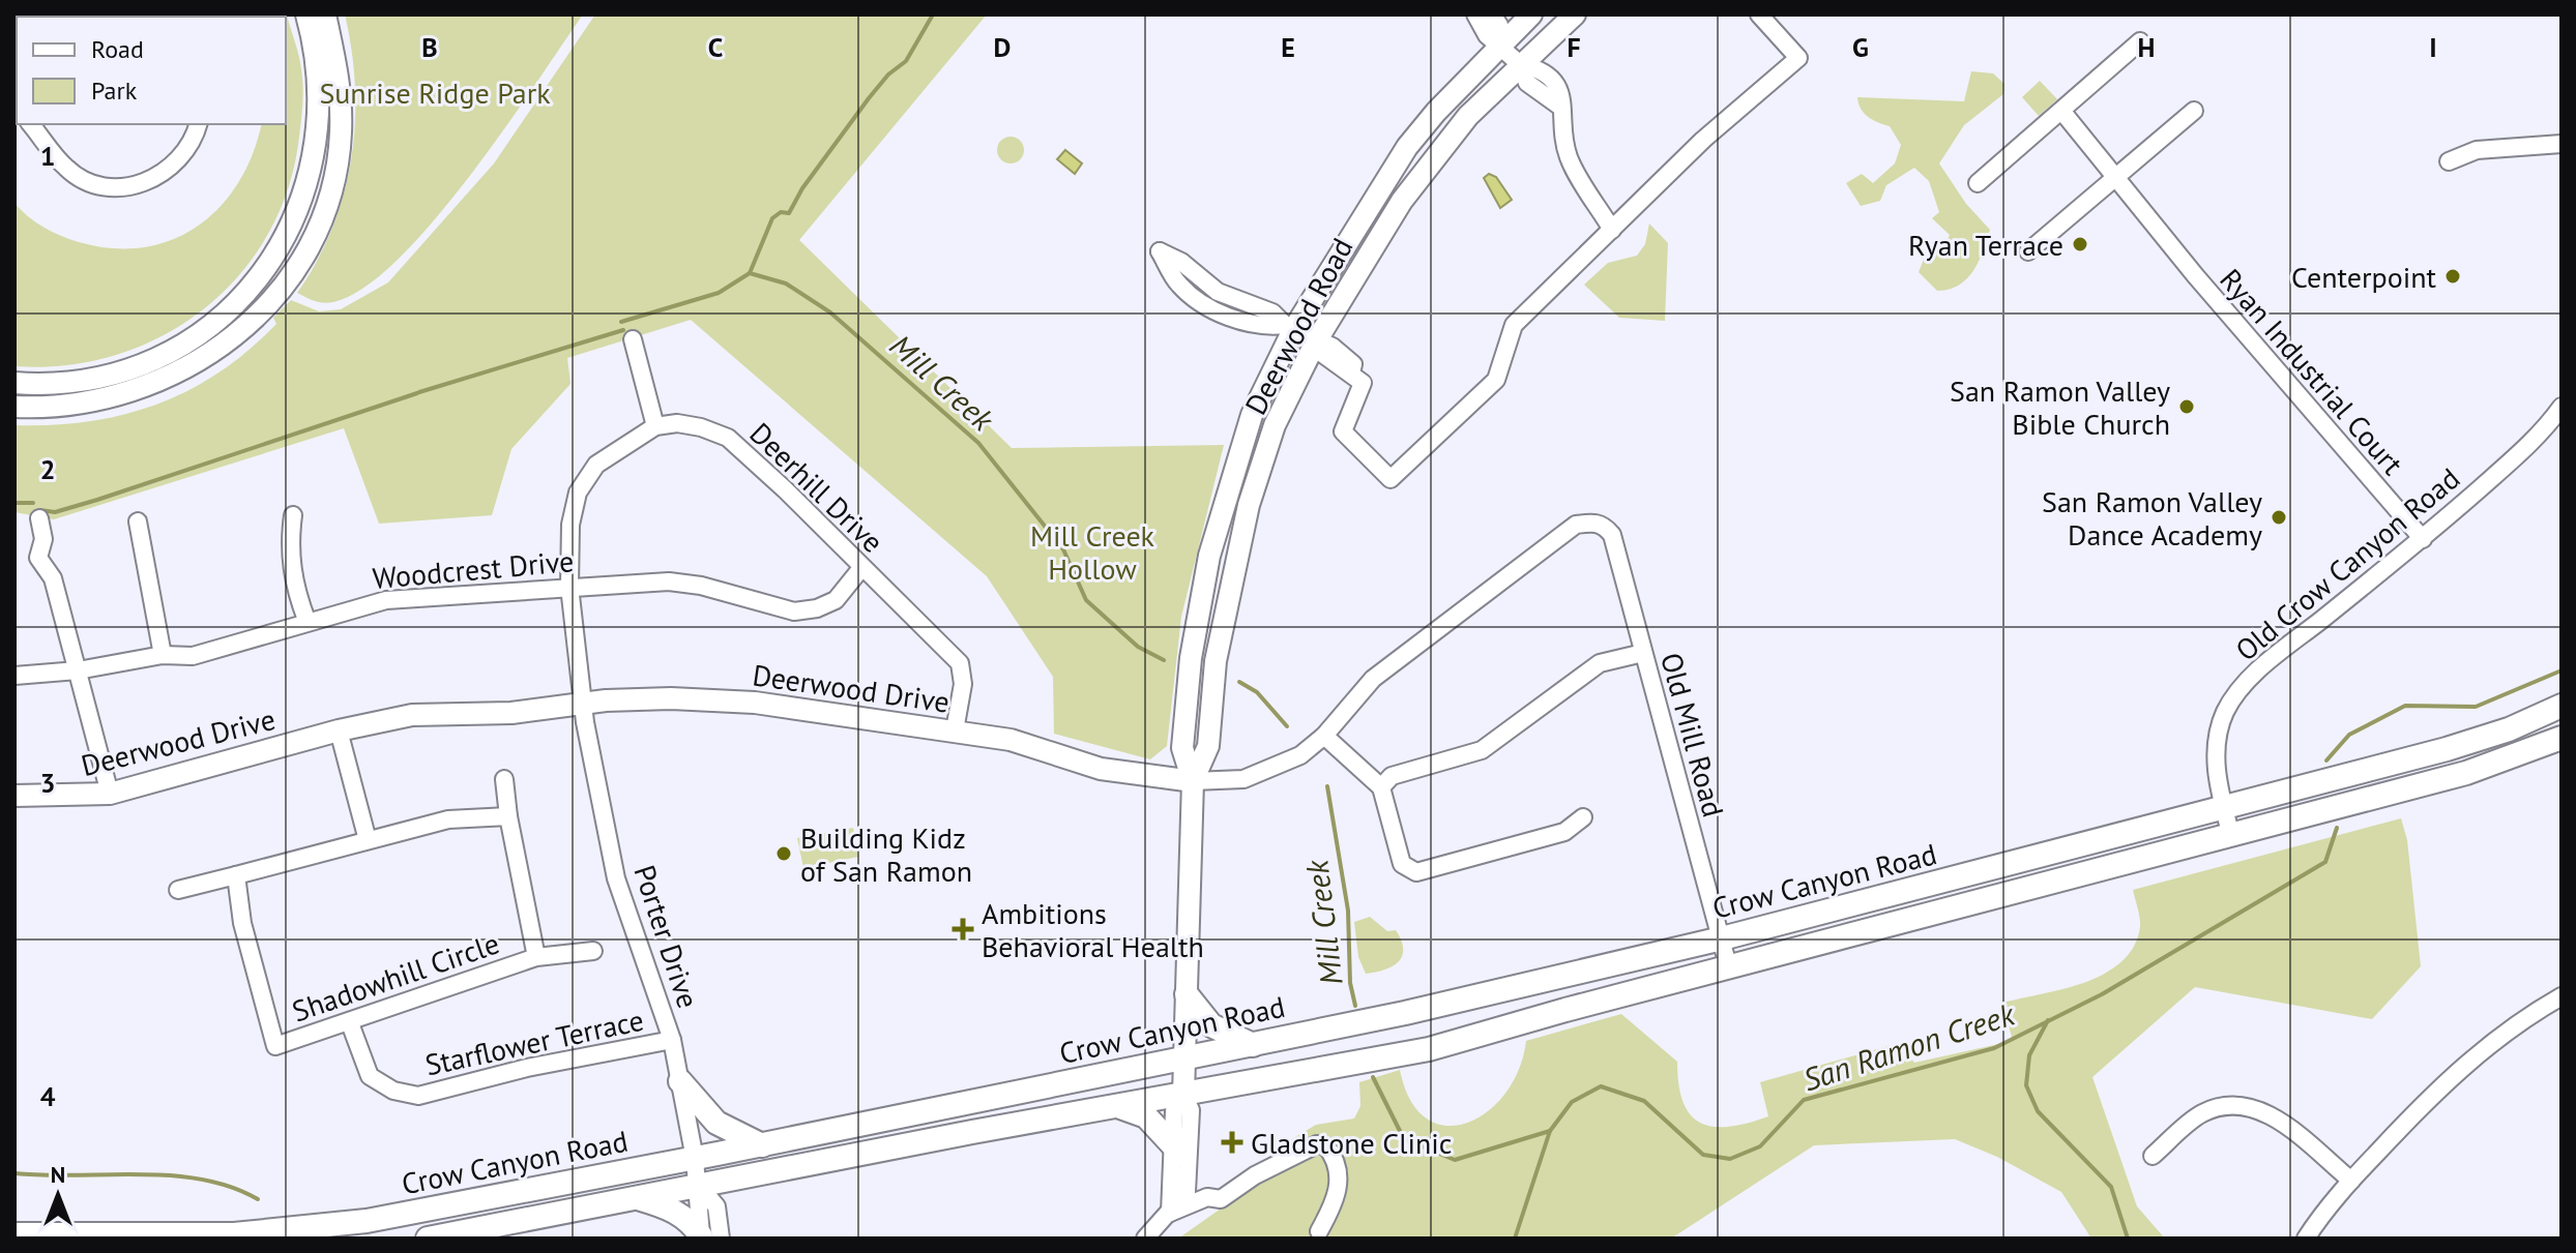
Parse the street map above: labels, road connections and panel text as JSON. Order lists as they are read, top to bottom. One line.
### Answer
{"streets":{"main road":["Crow Canyon Road"],"street":["Deerwood Road","Ryan Industrial Court","Deerhill Drive","Old Crow Canyon Road","Woodcrest Drive","Deerwood Drive","Old Mill Road","Porter Drive","Shadowhill Circle","Starflower Terrace"]},"crossings":[["Deerwood Road","Deerwood Drive"],["Deerwood Road","Crow Canyon Road"],["Ryan Industrial Court","Old Crow Canyon Road"],["Deerhill Drive","Woodcrest Drive"],["Deerhill Drive","Deerwood Drive"],["Old Crow Canyon Road","Crow Canyon Road"],["Deerwood Drive","Old Mill Road"],["Deerwood Drive","Porter Drive"],["Old Mill Road","Crow Canyon Road"],["Crow Canyon Road","Porter Drive"],["Porter Drive","Starflower Terrace"],["Shadowhill Circle","Starflower Terrace"]],"water":["Mill Creek","San Ramon Creek"],"parks":["Sunrise Ridge Park","Mill Creek Hollow"],"places":{"other":["Ryan Terrace","Centerpoint","San Ramon Valley Bible Church","San Ramon Valley Dance Academy","Building Kidz of San Ramon"],"health":["Ambitions Behavioral Health","Gladstone Clinic"]},"legend":["Road","Park"],"north":"top","grid":{"columns":["B","C","D","E","F","G","H","I"],"rows":["1","2","3","4"]}}
